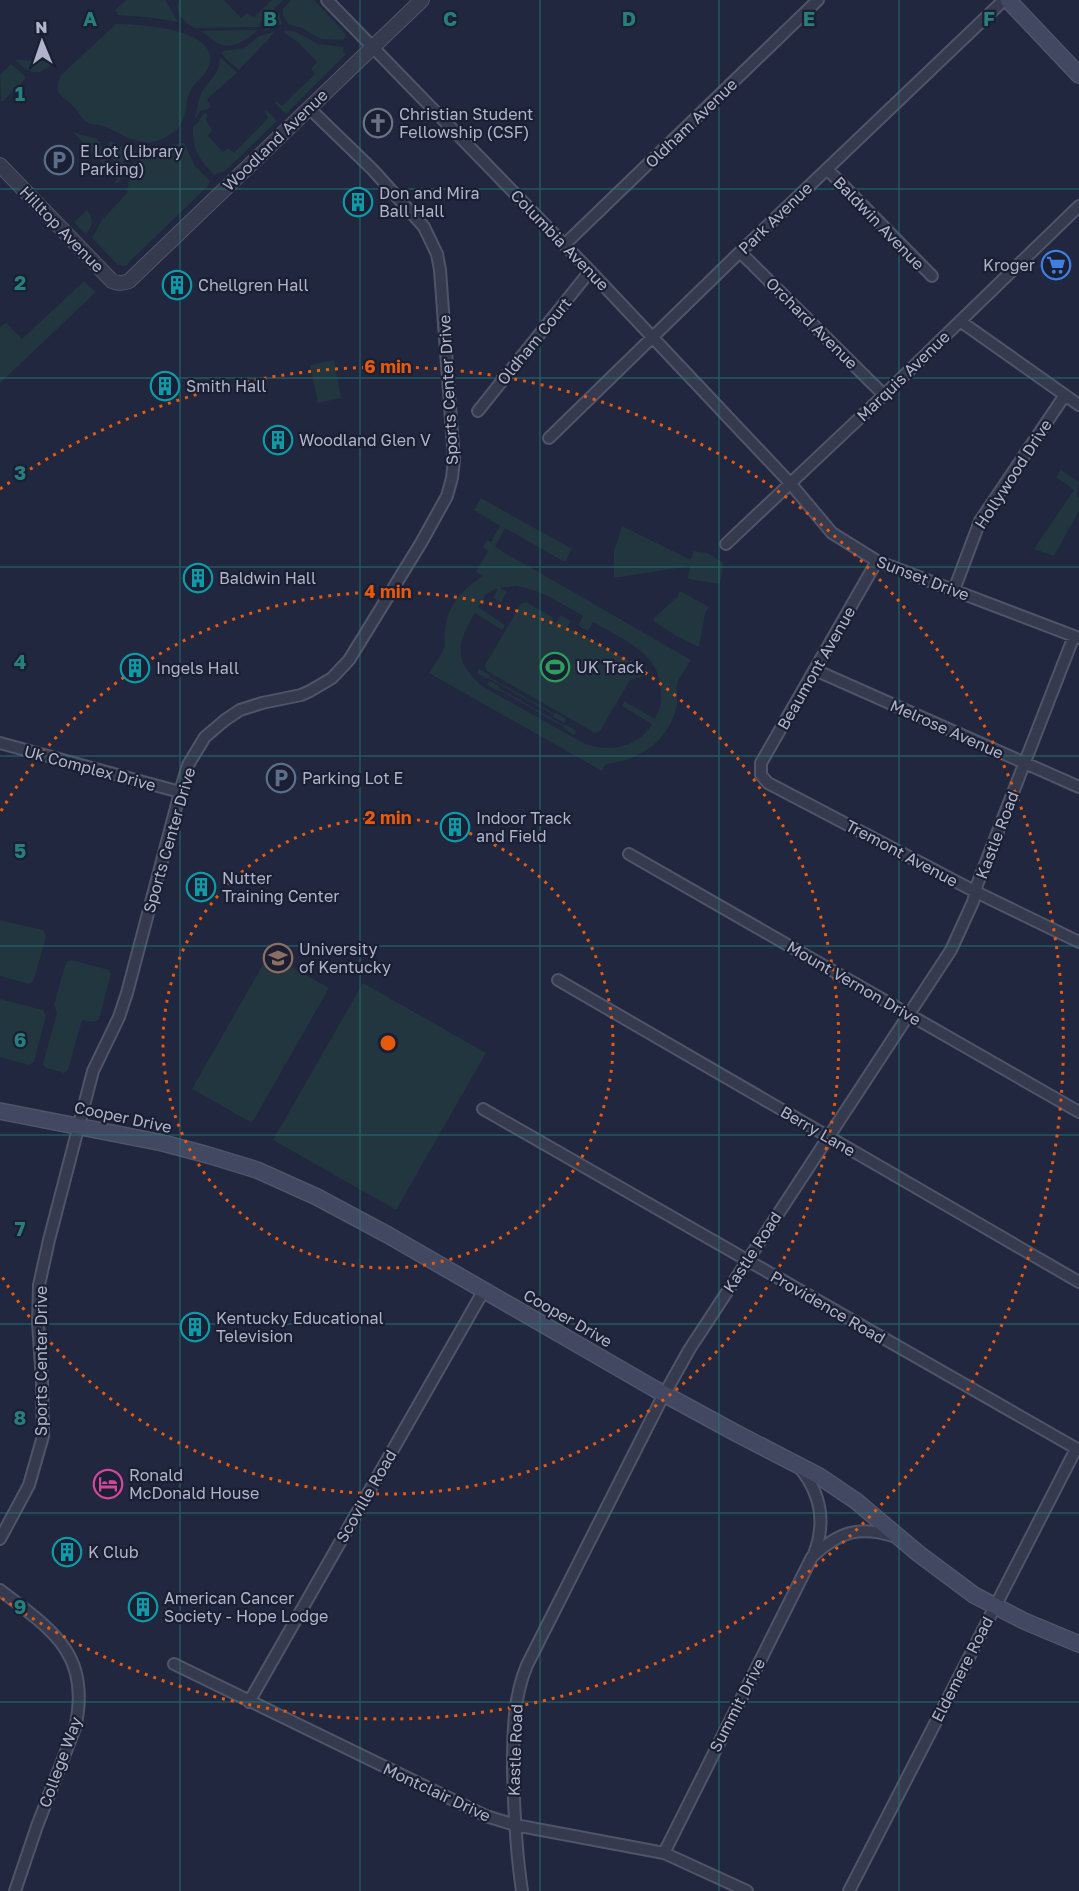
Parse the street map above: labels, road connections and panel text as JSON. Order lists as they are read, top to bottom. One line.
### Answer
{"streets":{"main road":["Cooper Drive"],"street":["Oldham Avenue","Woodland Avenue","Park Avenue","Baldwin Avenue","Hilltop Avenue","Columbia Avenue","Orchard Avenue","Oldham Court","Marquis Avenue","Sports Center Drive","Hollywood Drive","Sunset Drive","Beaumont Avenue","Melrose Avenue","Uk Complex Drive","Kastle Road","Tremont Avenue","Mount Vernon Drive","Berry Lane","Providence Road","Scoville Road","Eldemere Road","Summit Drive","College Way","Montclair Drive"]},"crossings":[["Oldham Avenue","Columbia Avenue"],["Woodland Avenue","Hilltop Avenue"],["Woodland Avenue","Columbia Avenue"],["Woodland Avenue","Sports Center Drive"],["Park Avenue","Baldwin Avenue"],["Park Avenue","Columbia Avenue"],["Park Avenue","Orchard Avenue"],["Columbia Avenue","Oldham Court"],["Columbia Avenue","Marquis Avenue"],["Columbia Avenue","Sunset Drive"],["Orchard Avenue","Marquis Avenue"],["Marquis Avenue","Sunset Drive"],["Sports Center Drive","Uk Complex Drive"],["Sports Center Drive","Cooper Drive"],["Hollywood Drive","Sunset Drive"],["Sunset Drive","Beaumont Avenue"],["Sunset Drive","Kastle Road"],["Beaumont Avenue","Melrose Avenue"],["Beaumont Avenue","Tremont Avenue"],["Melrose Avenue","Kastle Road"],["Kastle Road","Tremont Avenue"],["Kastle Road","Mount Vernon Drive"],["Kastle Road","Cooper Drive"],["Kastle Road","Berry Lane"],["Kastle Road","Providence Road"],["Kastle Road","Montclair Drive"],["Cooper Drive","Scoville Road"],["Cooper Drive","Eldemere Road"],["Cooper Drive","Summit Drive"],["Providence Road","Eldemere Road"],["Scoville Road","Montclair Drive"],["Summit Drive","Montclair Drive"]],"places":{"church":["Christian Student Fellowship (CSF)"],"parking":["E Lot (Library Parking)","Parking Lot E"],"building":["Don and Mira Ball Hall","Chellgren Hall","Smith Hall","Woodland Glen V","Baldwin Hall","Ingels Hall","Indoor Track and Field","Nutter Training Center","Kentucky Educational Television","K Club","American Cancer Society - Hope Lodge"],"supermarket":["Kroger"],"sports":["UK Track"],"school or university":["University of Kentucky"],"hotel":["Ronald McDonald House"]},"north":"top","grid":{"columns":["A","B","C","D","E","F"],"rows":["1","2","3","4","5","6","7","8","9"]},"rings":["6 min","4 min","2 min"]}
